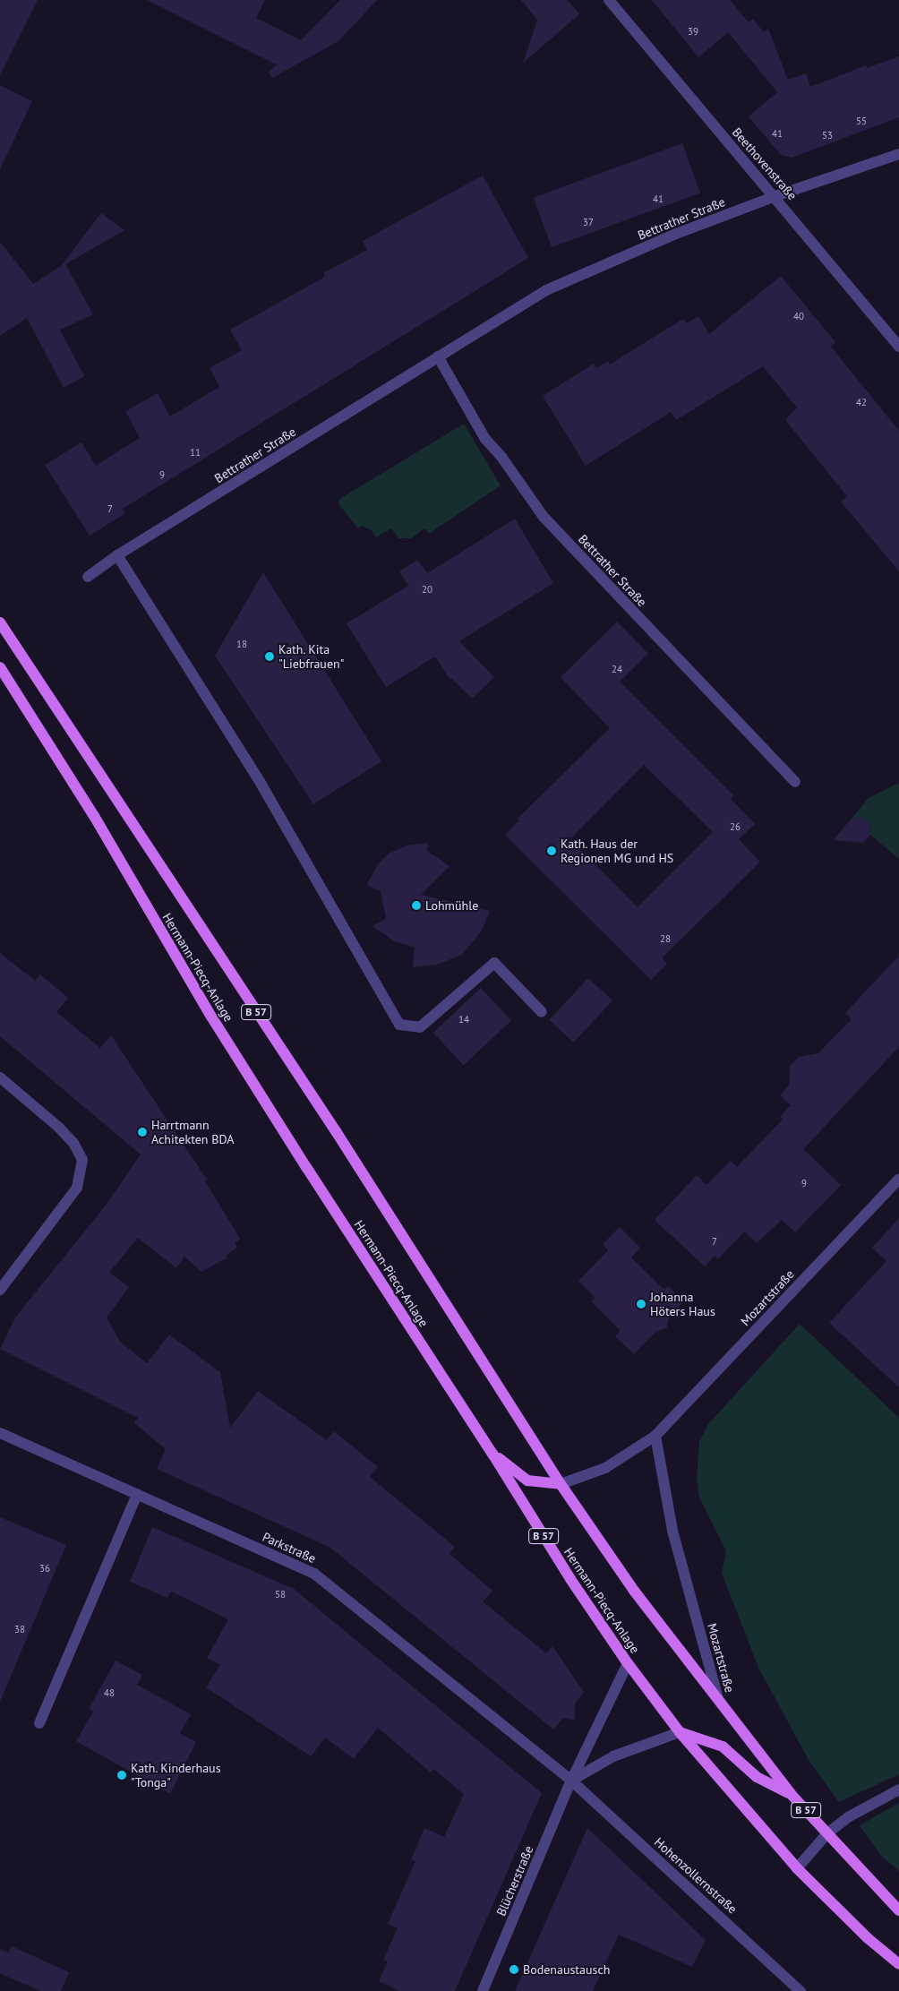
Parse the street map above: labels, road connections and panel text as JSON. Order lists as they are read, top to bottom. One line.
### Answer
{"streets":{"main road":["Hermann-Piecq-Anlage","B 57"],"street":["Beethovenstraße","Bettrather Straße","Mozartstraße","Parkstraße","Hohenzollernstraße","Blücherstraße"]},"crossings":[["Beethovenstraße","Bettrather Straße"],["Hermann-Piecq-Anlage","B 57"],["Hermann-Piecq-Anlage","Mozartstraße"],["Hermann-Piecq-Anlage","Blücherstraße"],["B 57","Mozartstraße"],["Parkstraße","Hohenzollernstraße"],["Parkstraße","Blücherstraße"],["Hohenzollernstraße","Blücherstraße"]],"places":["Kath. Kita \"Liebfrauen\"","Kath. Haus der Regionen MG und HS","Lohmühle","Harrtmann Achitekten BDA","Johanna Höters Haus","Kath. Kinderhaus \"Tonga\"","Bodenaustausch"],"house_numbers":["39","55","41","53","41","37","40","42","11","9","7","20","18","24","26","28","14","9","7","36","58","38","48"]}
